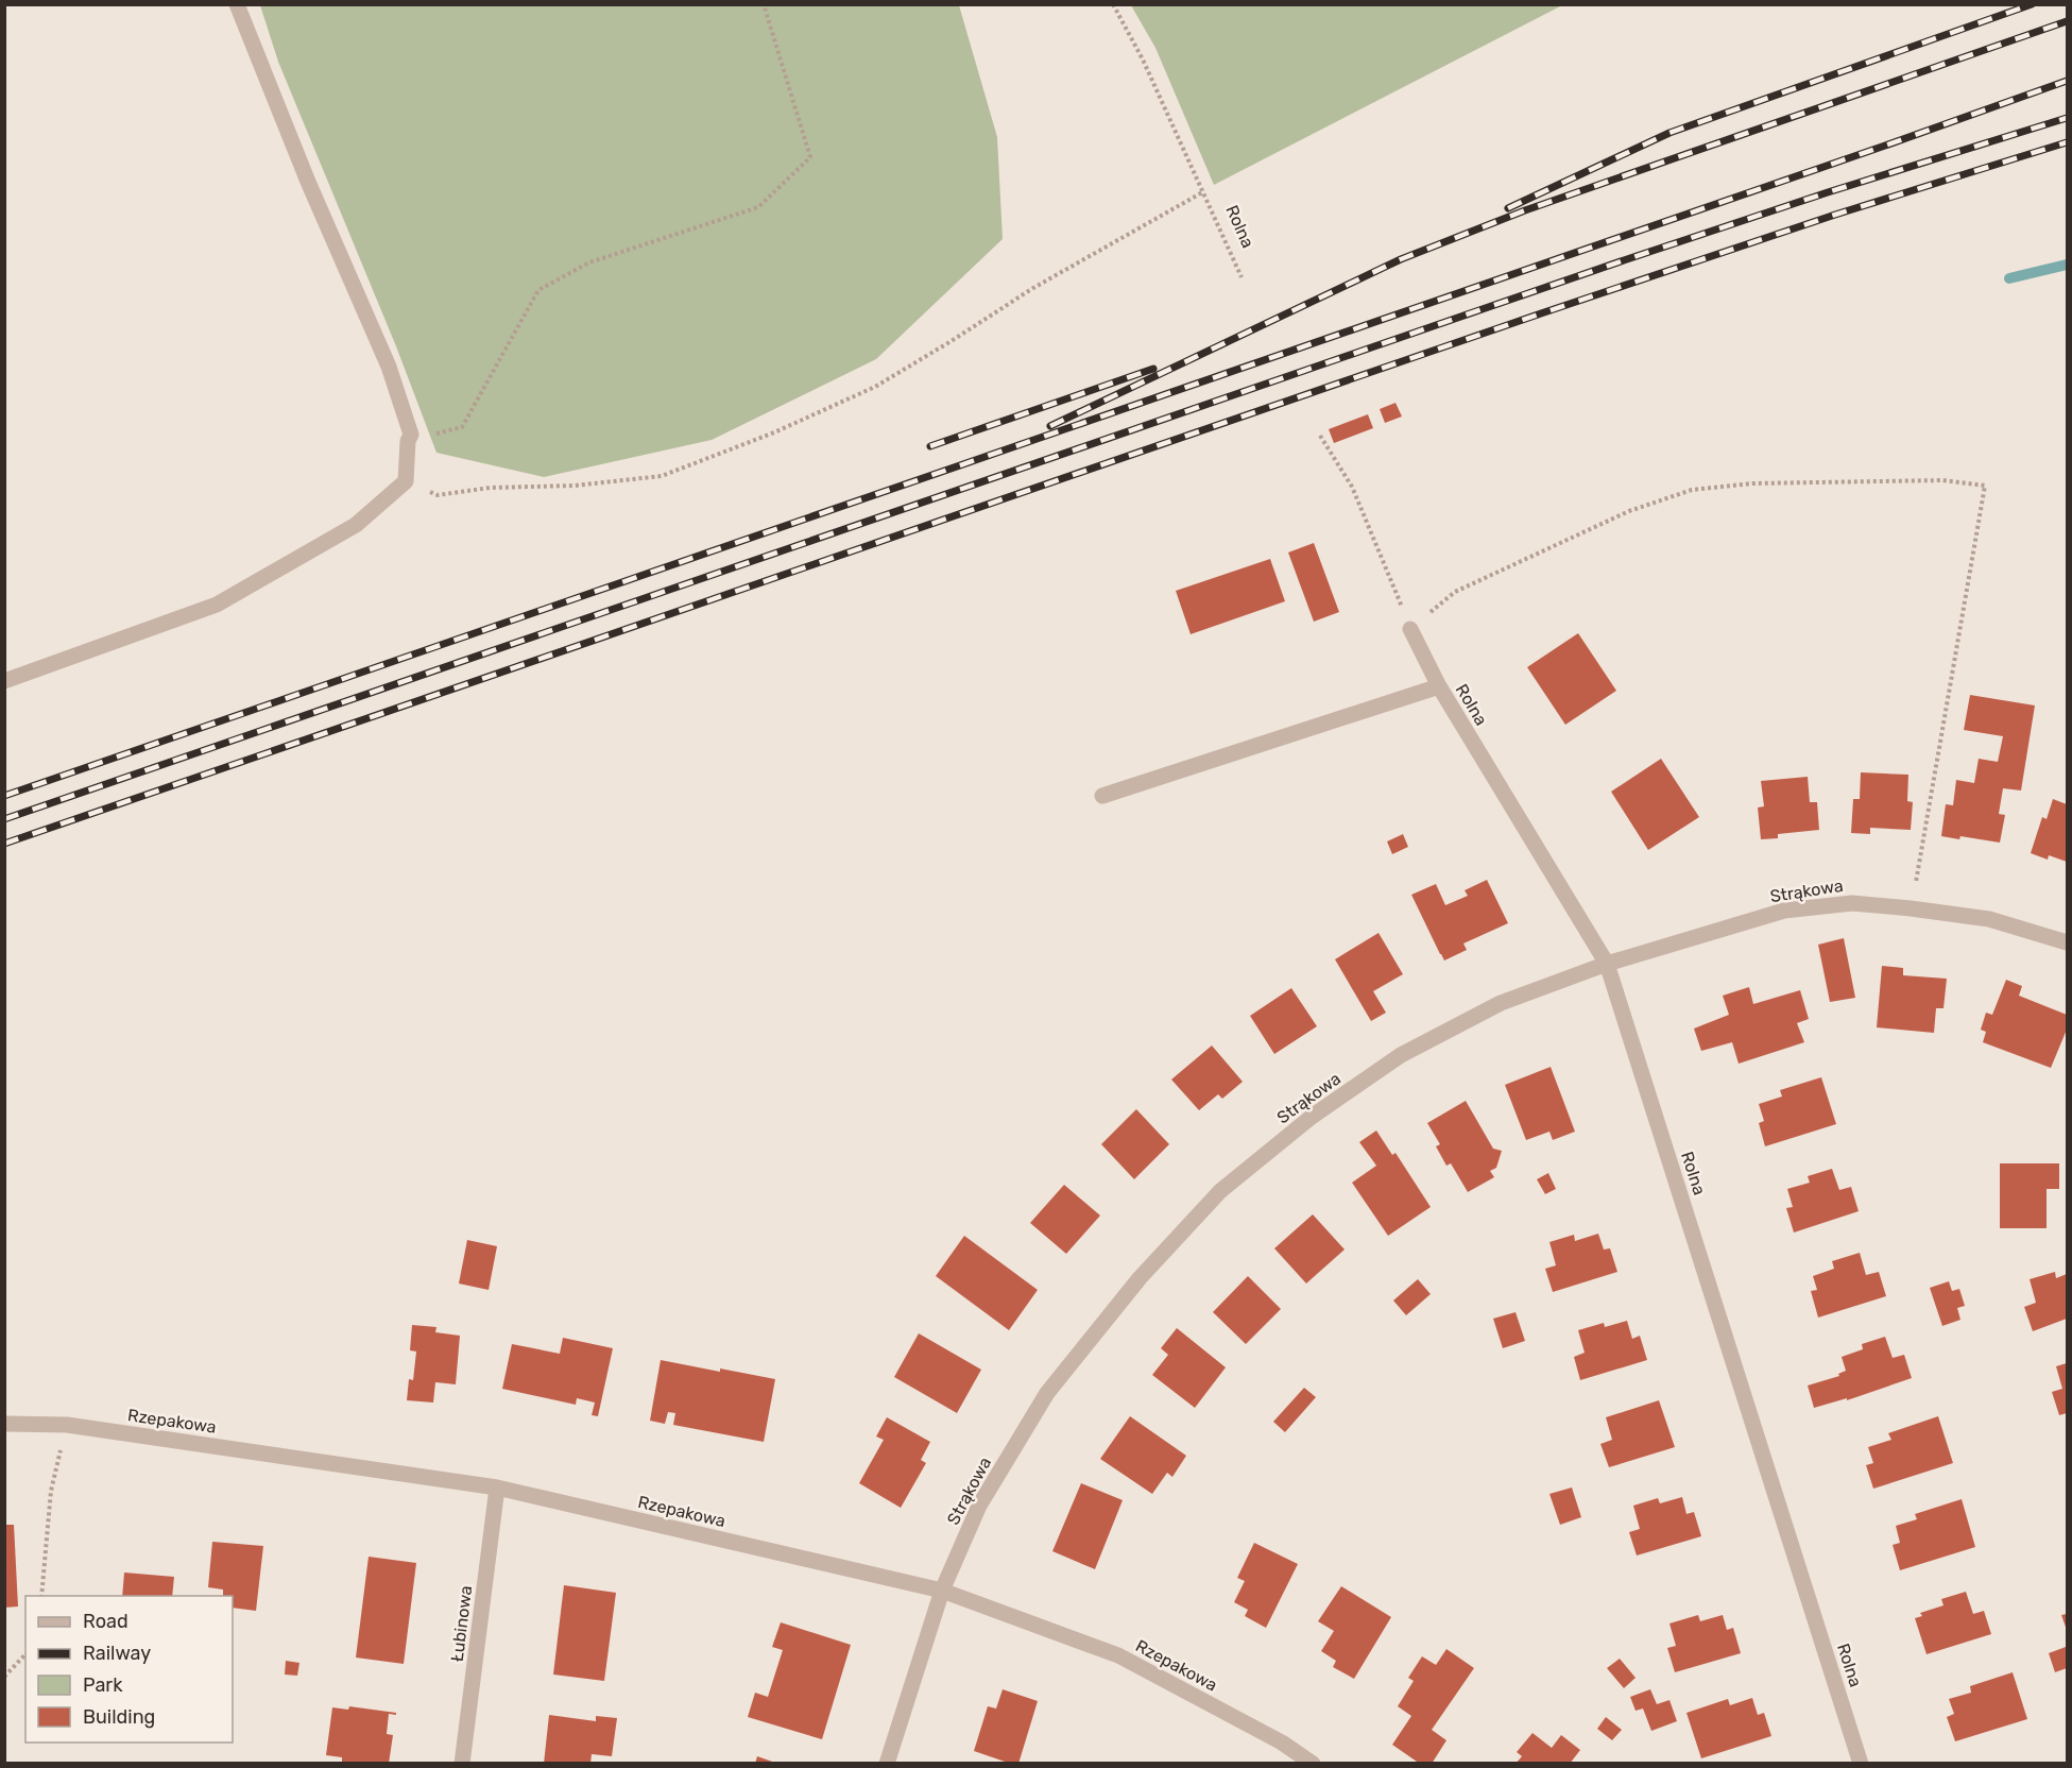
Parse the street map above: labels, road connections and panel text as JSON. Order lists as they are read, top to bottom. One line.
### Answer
{"streets":{"street":["Rolna","Strąkowa","Rzepakowa","Łubinowa"]},"crossings":[["Rolna","Strąkowa"],["Strąkowa","Rzepakowa"],["Rzepakowa","Łubinowa"]],"legend":["Road","Railway","Park","Building"]}
